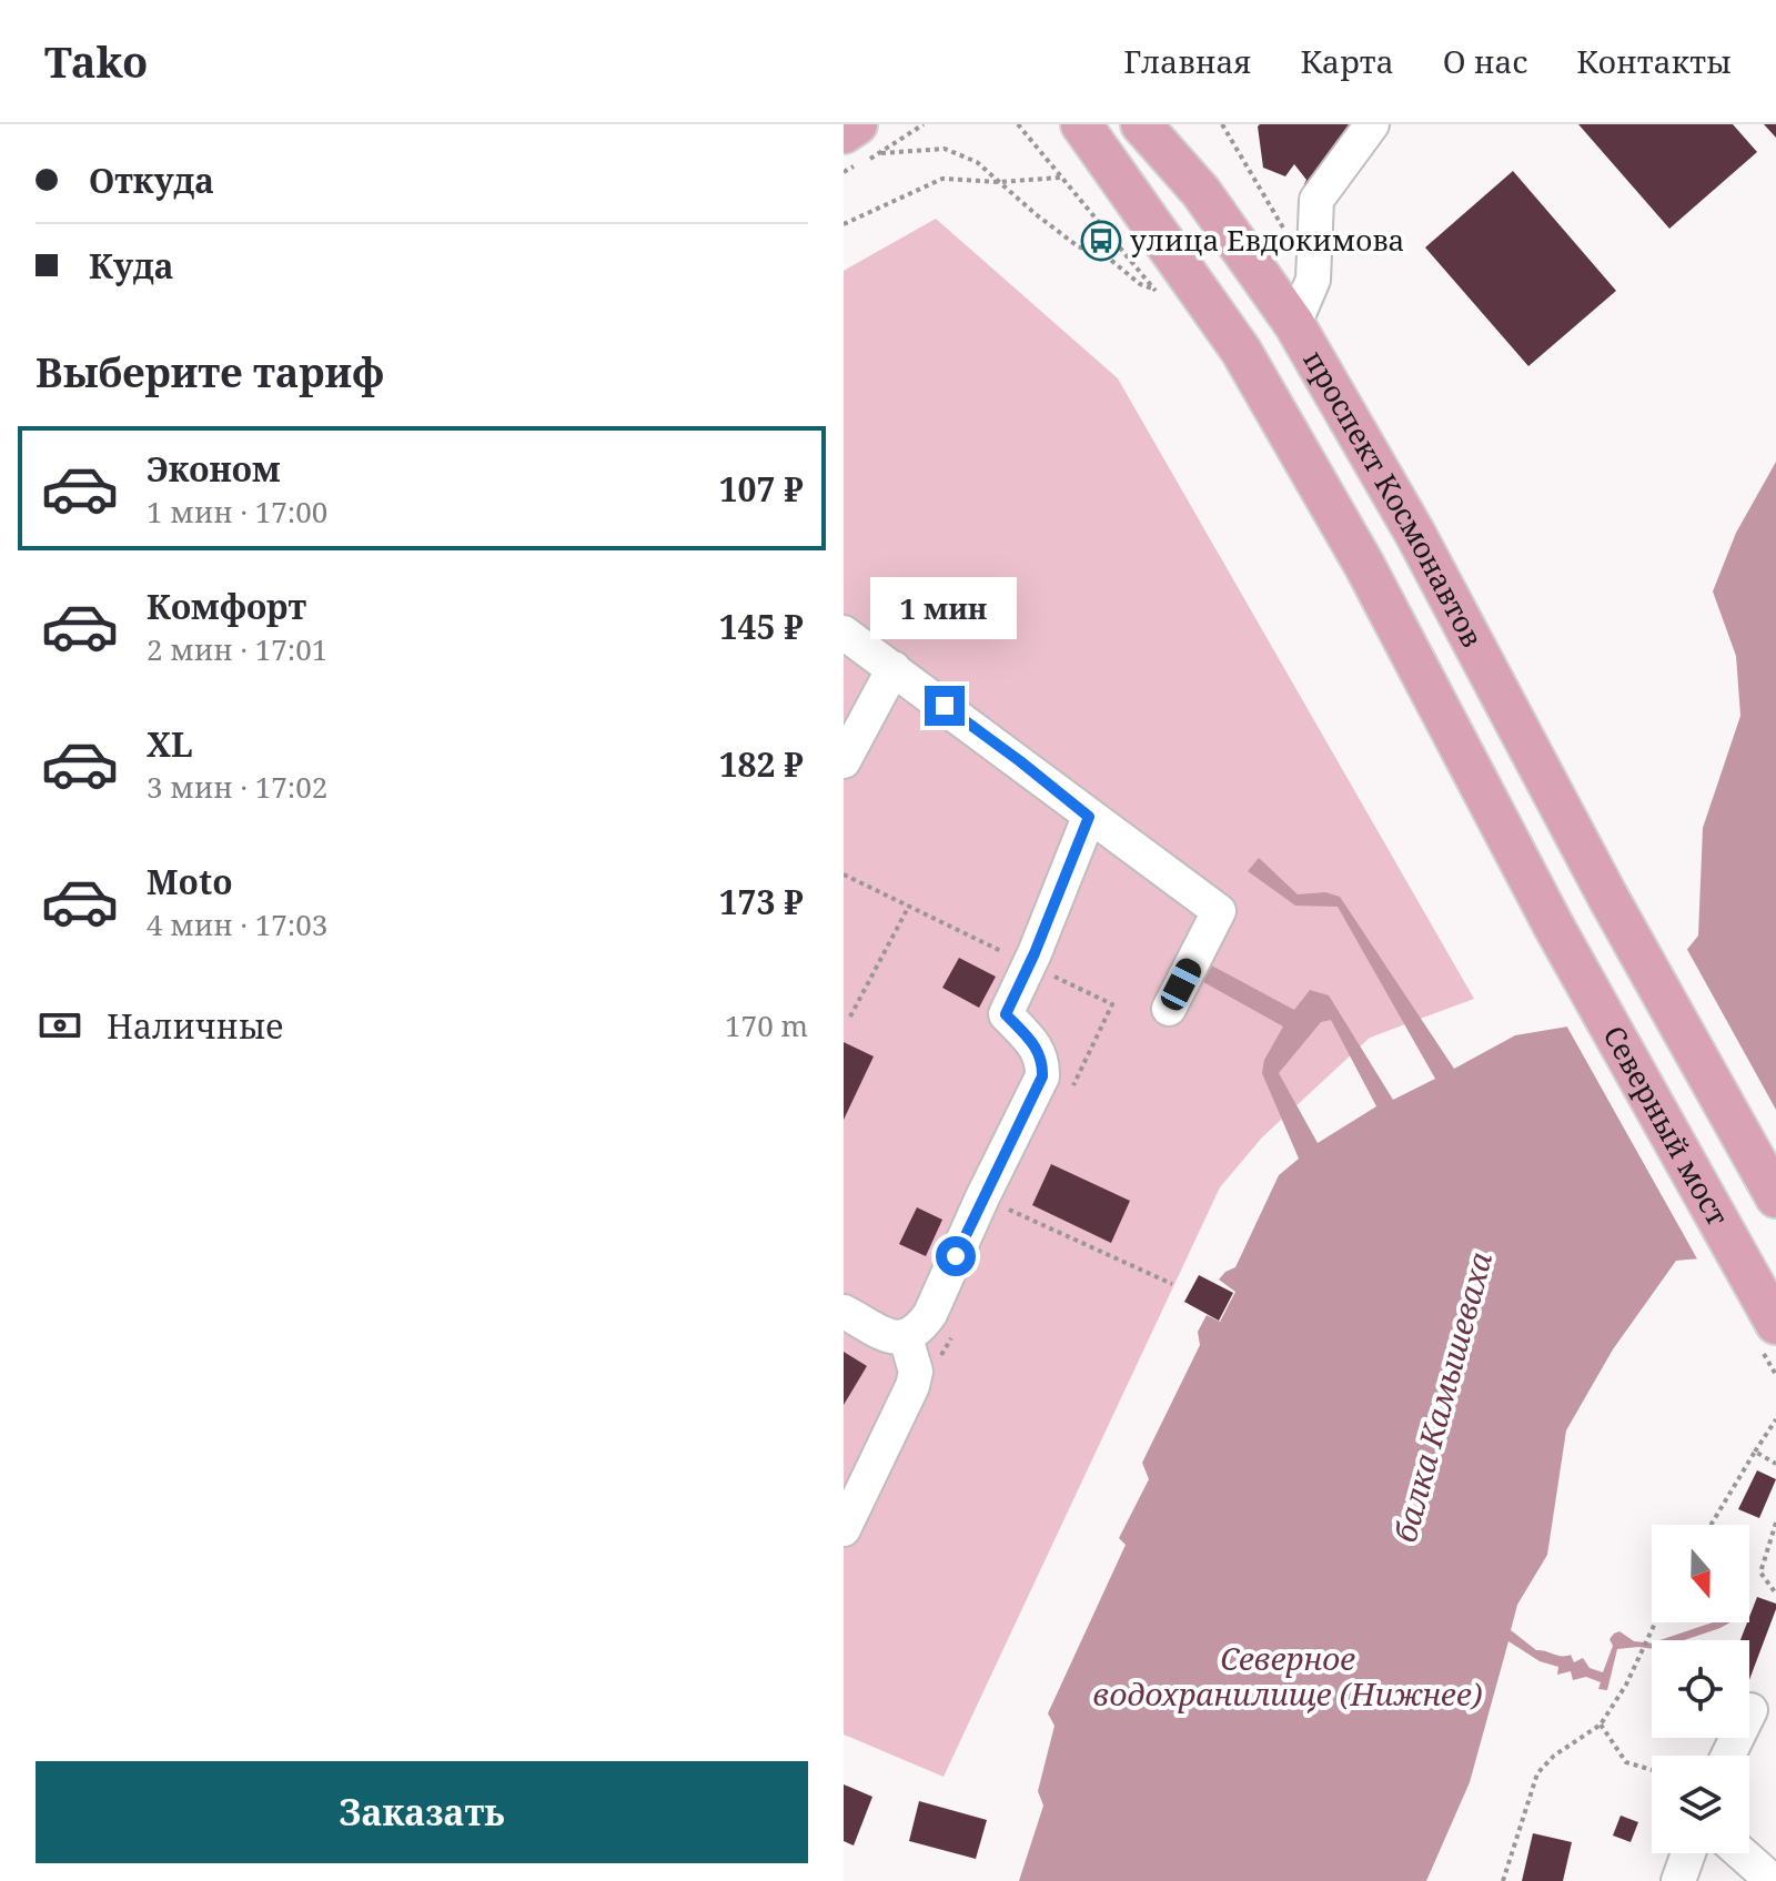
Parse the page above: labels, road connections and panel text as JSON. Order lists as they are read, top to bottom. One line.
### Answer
{"streets":{"main road":["проспект Космонавтов","Северный мост"]},"crossings":[["проспект Космонавтов","Северный мост"]],"water":["балка Камышеваха","Северное водохранилище (Нижнее)"],"places":{"bus stop":["улица Евдокимова"]},"north":"bottom","page":{"header":"Tako","nav":["Главная","Карта","О нас","Контакты"],"banner":["Откуда","Куда"],"heading":"Выберите тариф","list":[{"name":"Эконом","note":"1 мин · 17:00","value":"107 ₽"},{"name":"Комфорт","note":"2 мин · 17:01","value":"145 ₽"},{"name":"XL","note":"3 мин · 17:02","value":"182 ₽"},{"name":"Moto","note":"4 мин · 17:03","value":"173 ₽"}],"bubble":"1 мин","pay":["Наличные","170 m"],"buttons":"Заказать"}}
